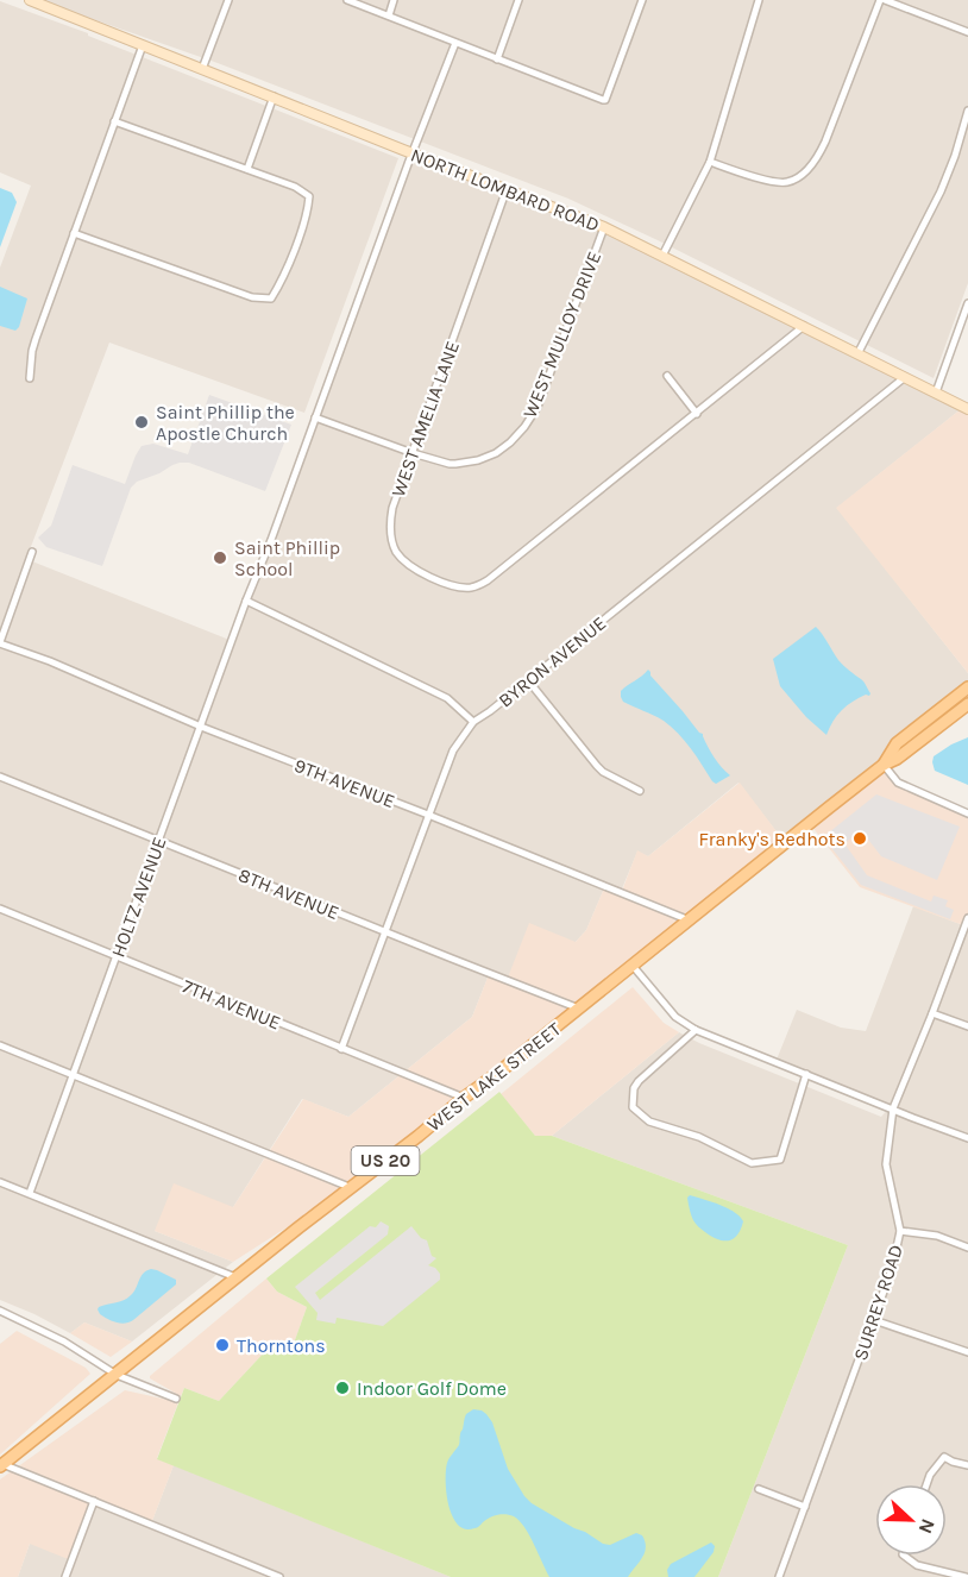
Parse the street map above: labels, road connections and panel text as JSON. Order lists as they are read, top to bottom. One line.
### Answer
{"streets":{"main road":["WEST LAKE STREET","US 20"],"street":["NORTH LOMBARD ROAD","WEST MULLOY DRIVE","WEST AMELIA LANE","BYRON AVENUE","9TH AVENUE","8TH AVENUE","HOLTZ AVENUE","7TH AVENUE","SURREY ROAD"]},"crossings":[["NORTH LOMBARD ROAD","WEST MULLOY DRIVE"],["NORTH LOMBARD ROAD","WEST AMELIA LANE"],["NORTH LOMBARD ROAD","BYRON AVENUE"],["WEST MULLOY DRIVE","WEST AMELIA LANE"],["WEST MULLOY DRIVE","HOLTZ AVENUE"],["BYRON AVENUE","9TH AVENUE"],["BYRON AVENUE","8TH AVENUE"],["BYRON AVENUE","7TH AVENUE"],["9TH AVENUE","HOLTZ AVENUE"],["9TH AVENUE","WEST LAKE STREET"],["8TH AVENUE","HOLTZ AVENUE"],["8TH AVENUE","WEST LAKE STREET"],["HOLTZ AVENUE","7TH AVENUE"],["7TH AVENUE","WEST LAKE STREET"]],"places":["Saint Phillip the Apostle Church","Saint Phillip School","Franky's Redhots","Thorntons","Indoor Golf Dome"],"north":"right"}
